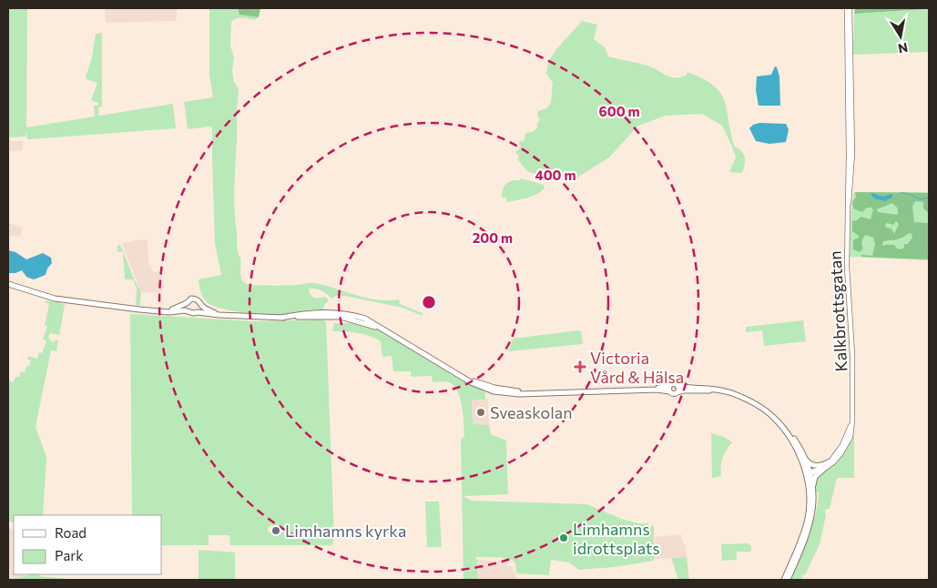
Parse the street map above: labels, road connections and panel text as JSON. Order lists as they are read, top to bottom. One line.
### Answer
{"streets":{"street":["Kalkbrottsgatan"]},"places":{"health":["Victoria Vård & Hälsa"],"other":["Sveaskolan","Limhamns kyrka","Limhamns idrottsplats"]},"legend":["Road","Park"],"north":"bottom","rings":["600 m","400 m","200 m"]}
